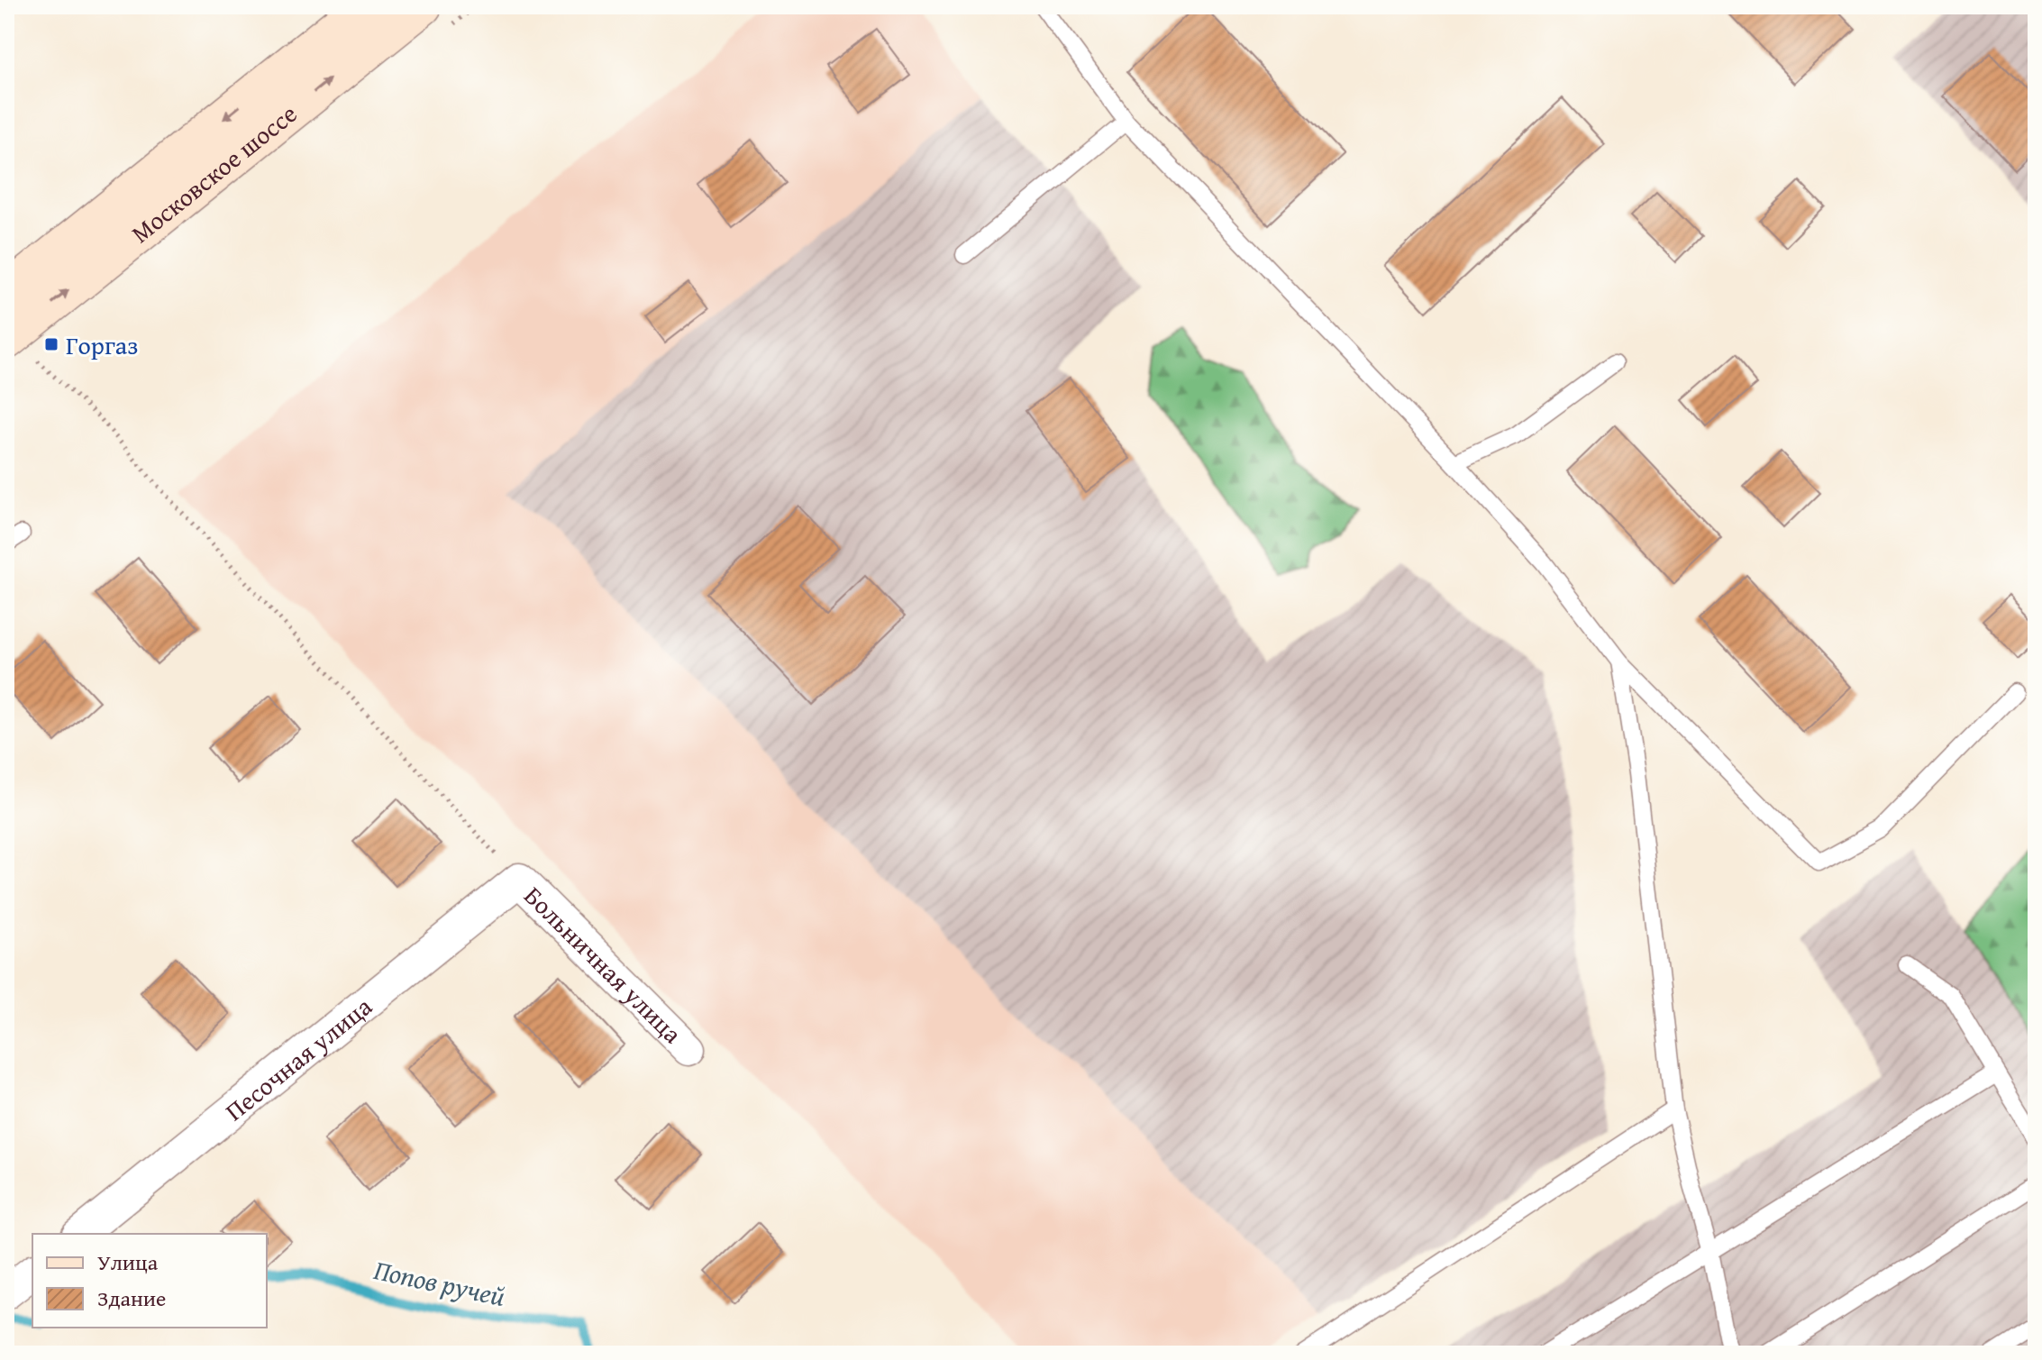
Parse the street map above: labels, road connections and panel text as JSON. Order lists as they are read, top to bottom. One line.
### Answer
{"streets":{"main road":["Московское шоссе"],"street":["Больничная улица","Песочная улица"]},"crossings":[["Больничная улица","Песочная улица"]],"water":["Попов ручей"],"places":{"transit":["Горгаз"]},"legend":["Улица","Здание"]}
